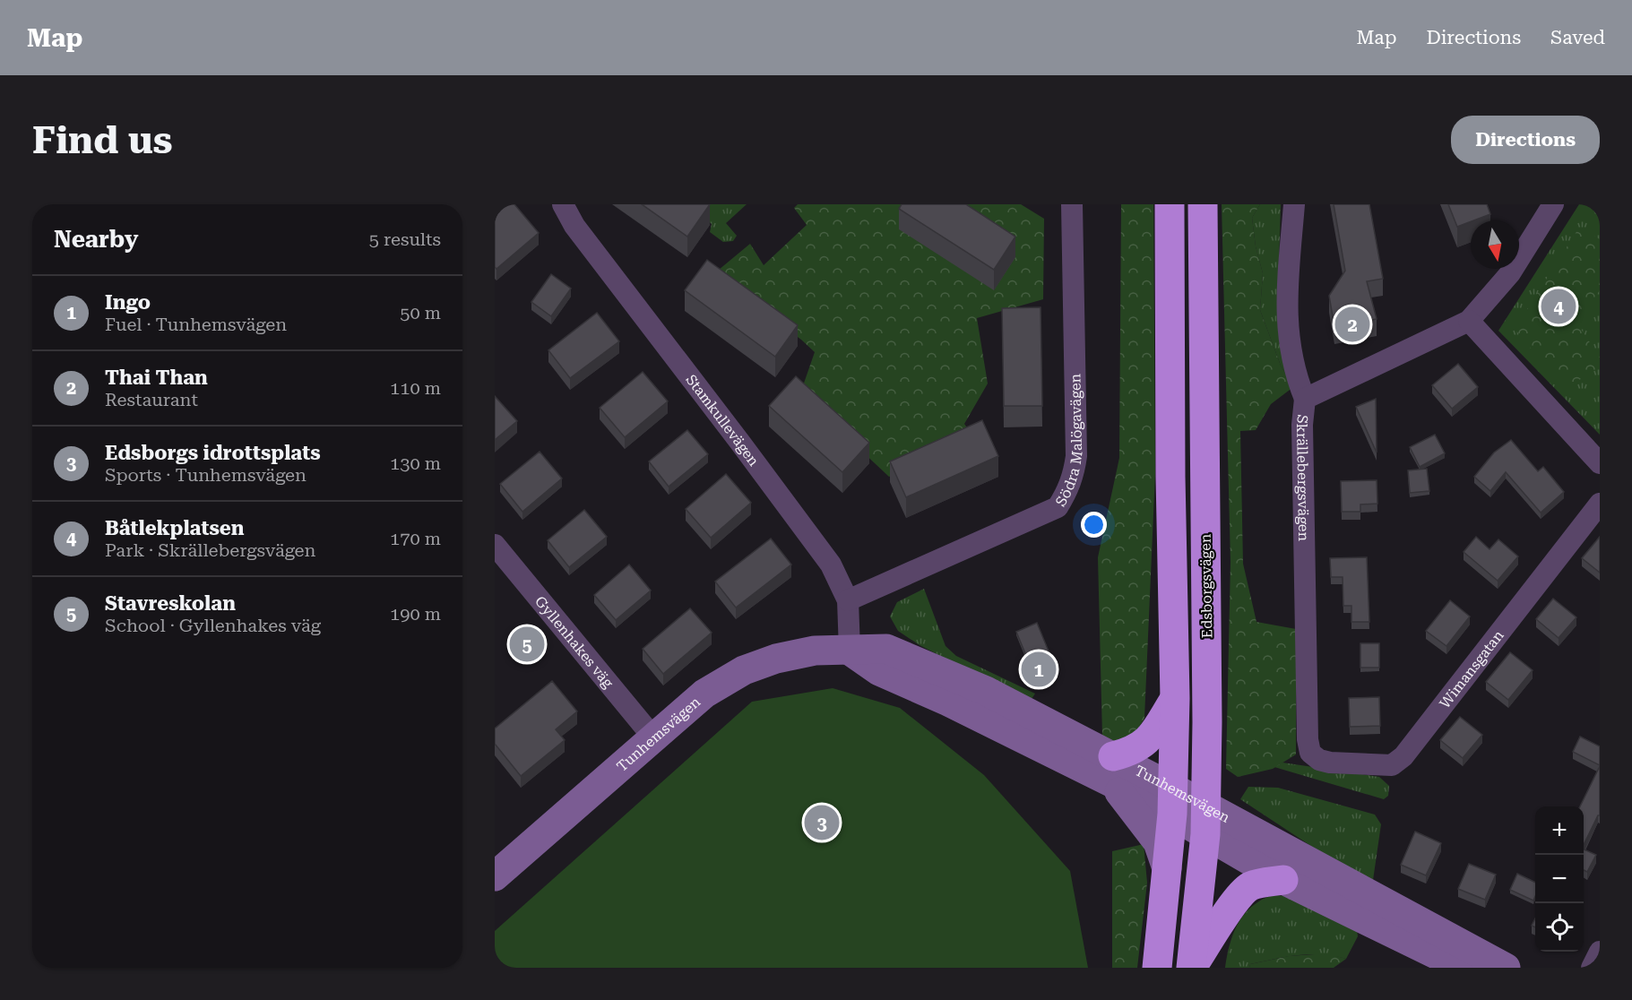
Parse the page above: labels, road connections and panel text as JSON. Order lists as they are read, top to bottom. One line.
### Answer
{"streets":{"highway":["Edsborgsvägen"],"street":["Stamkullevägen","Södra Malögavägen","Skrällebergsvägen","Gyllenhakes väg","Wimansgatan","Tunhemsvägen"]},"crossings":[["Stamkullevägen","Södra Malögavägen"],["Stamkullevägen","Tunhemsvägen"],["Skrällebergsvägen","Wimansgatan"],["Edsborgsvägen","Tunhemsvägen"],["Gyllenhakes väg","Tunhemsvägen"]],"north":"bottom","page":{"header":"Map","nav":["Map","Directions","Saved"],"buttons":"Directions","title":"Find us","heading":["Nearby","5 results"],"list":[{"mark":"1","name":"Ingo","note":"Fuel · Tunhemsvägen","value":"50 m"},{"mark":"2","name":"Thai Than","note":"Restaurant","value":"110 m"},{"mark":"3","name":"Edsborgs idrottsplats","note":"Sports · Tunhemsvägen","value":"130 m"},{"mark":"4","name":"Båtlekplatsen","note":"Park · Skrällebergsvägen","value":"170 m"},{"mark":"5","name":"Stavreskolan","note":"School · Gyllenhakes väg","value":"190 m"}],"pins":["4","2","5","1","3"],"map_buttons":["+","−"]}}
